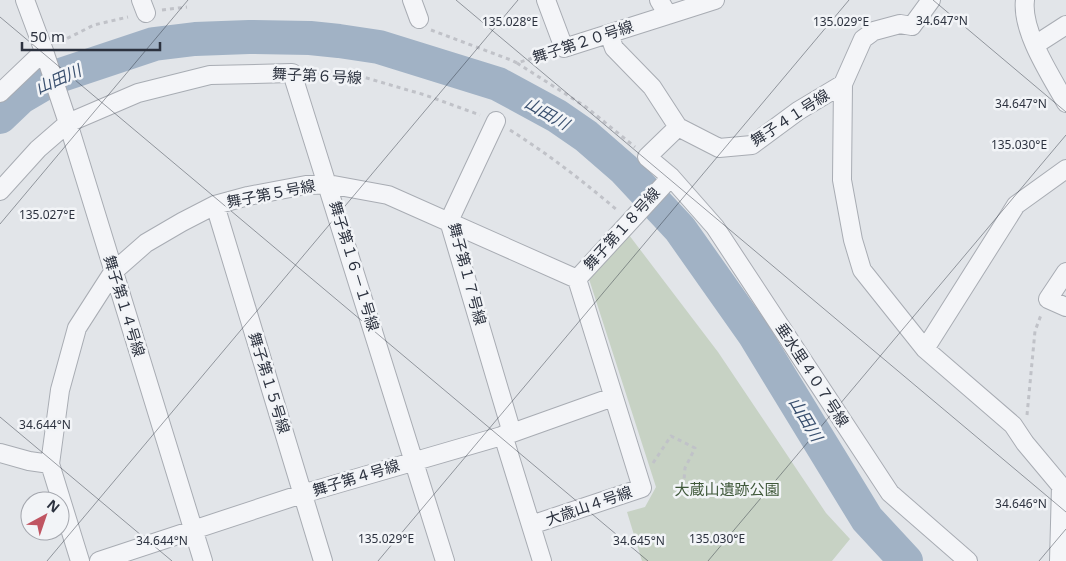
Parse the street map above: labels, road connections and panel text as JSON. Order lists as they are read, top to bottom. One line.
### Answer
{"streets":{"street":["舞子第２０号線","舞子第６号線","舞子４１号線","舞子第５号線","舞子第１８号線","舞子第１６－１号線","舞子第１７号線","舞子第１４号線","垂水里４０７号線","舞子第１５号線","舞子第４号線","大歳山４号線"]},"crossings":[["舞子第２０号線","舞子４１号線"],["舞子第６号線","舞子第１８号線"],["舞子第６号線","舞子第１６－１号線"],["舞子第６号線","舞子第１７号線"],["舞子第６号線","舞子第１４号線"],["舞子第５号線","舞子第１８号線"],["舞子第５号線","舞子第１６－１号線"],["舞子第５号線","舞子第１７号線"],["舞子第５号線","舞子第１４号線"],["舞子第５号線","舞子第１５号線"],["舞子第１８号線","垂水里４０７号線"],["舞子第１８号線","舞子第４号線"],["舞子第１８号線","大歳山４号線"],["舞子第１６－１号線","舞子第４号線"],["舞子第１７号線","舞子第４号線"],["舞子第１７号線","大歳山４号線"],["舞子第１４号線","舞子第４号線"],["舞子第１５号線","舞子第４号線"],["舞子第４号線","大歳山４号線"]],"water":["山田川"],"parks":["大蔵山遺跡公園"],"scale_bar":"50 m","north":"top right","coordinates":["34.647°N","135.028°E","135.029°E","135.030°E","135.027°E","34.644°N","34.646°N","34.645°N"]}
